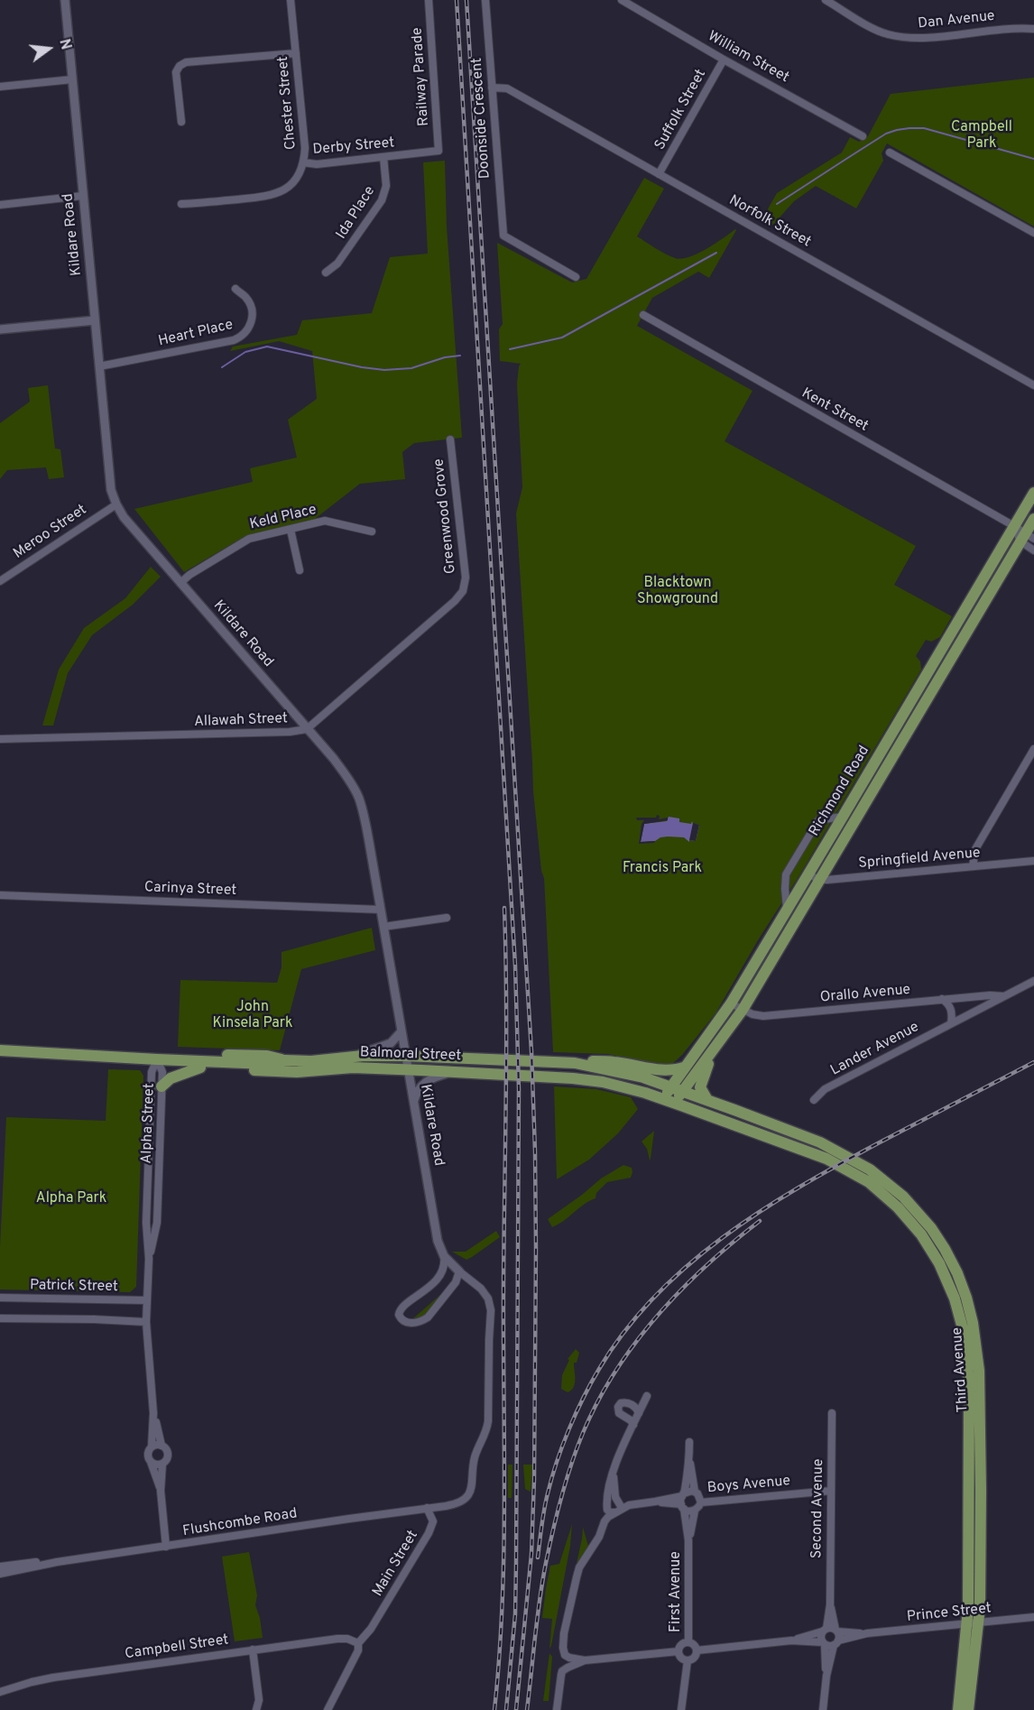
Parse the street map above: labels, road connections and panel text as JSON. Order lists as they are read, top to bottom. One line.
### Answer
{"streets":{"main road":["Richmond Road","Balmoral Street","Third Avenue"],"street":["Dan Avenue","William Street","Railway Parade","Chester Street","Suffolk Street","Doonside Crescent","Derby Street","Ida Place","Norfolk Street","Kildare Road","Heart Place","Kent Street","Greenwood Grove","Keld Place","Meroo Street","Allawah Street","Springfield Avenue","Carinya Street","Orallo Avenue","Lander Avenue","Alpha Street","Patrick Street","Boys Avenue","Second Avenue","Flushcombe Road","Main Street","First Avenue","Prince Street","Campbell Street"]},"crossings":[["William Street","Suffolk Street"],["Railway Parade","Derby Street"],["Chester Street","Derby Street"],["Suffolk Street","Norfolk Street"],["Doonside Crescent","Norfolk Street"],["Derby Street","Ida Place"],["Kildare Road","Heart Place"],["Kildare Road","Keld Place"],["Kildare Road","Meroo Street"],["Kildare Road","Allawah Street"],["Kildare Road","Carinya Street"],["Kildare Road","Balmoral Street"],["Kent Street","Richmond Road"],["Greenwood Grove","Allawah Street"],["Richmond Road","Springfield Avenue"],["Richmond Road","Orallo Avenue"],["Richmond Road","Balmoral Street"],["Richmond Road","Third Avenue"],["Orallo Avenue","Lander Avenue"],["Balmoral Street","Alpha Street"],["Balmoral Street","Third Avenue"],["Alpha Street","Patrick Street"],["Third Avenue","Prince Street"],["Boys Avenue","Second Avenue"],["Boys Avenue","First Avenue"],["Second Avenue","Prince Street"],["Flushcombe Road","Main Street"],["Main Street","Campbell Street"]],"parks":["Campbell Park","Blacktown Showground","Francis Park","John Kinsela Park","Alpha Park"],"north":"right"}
